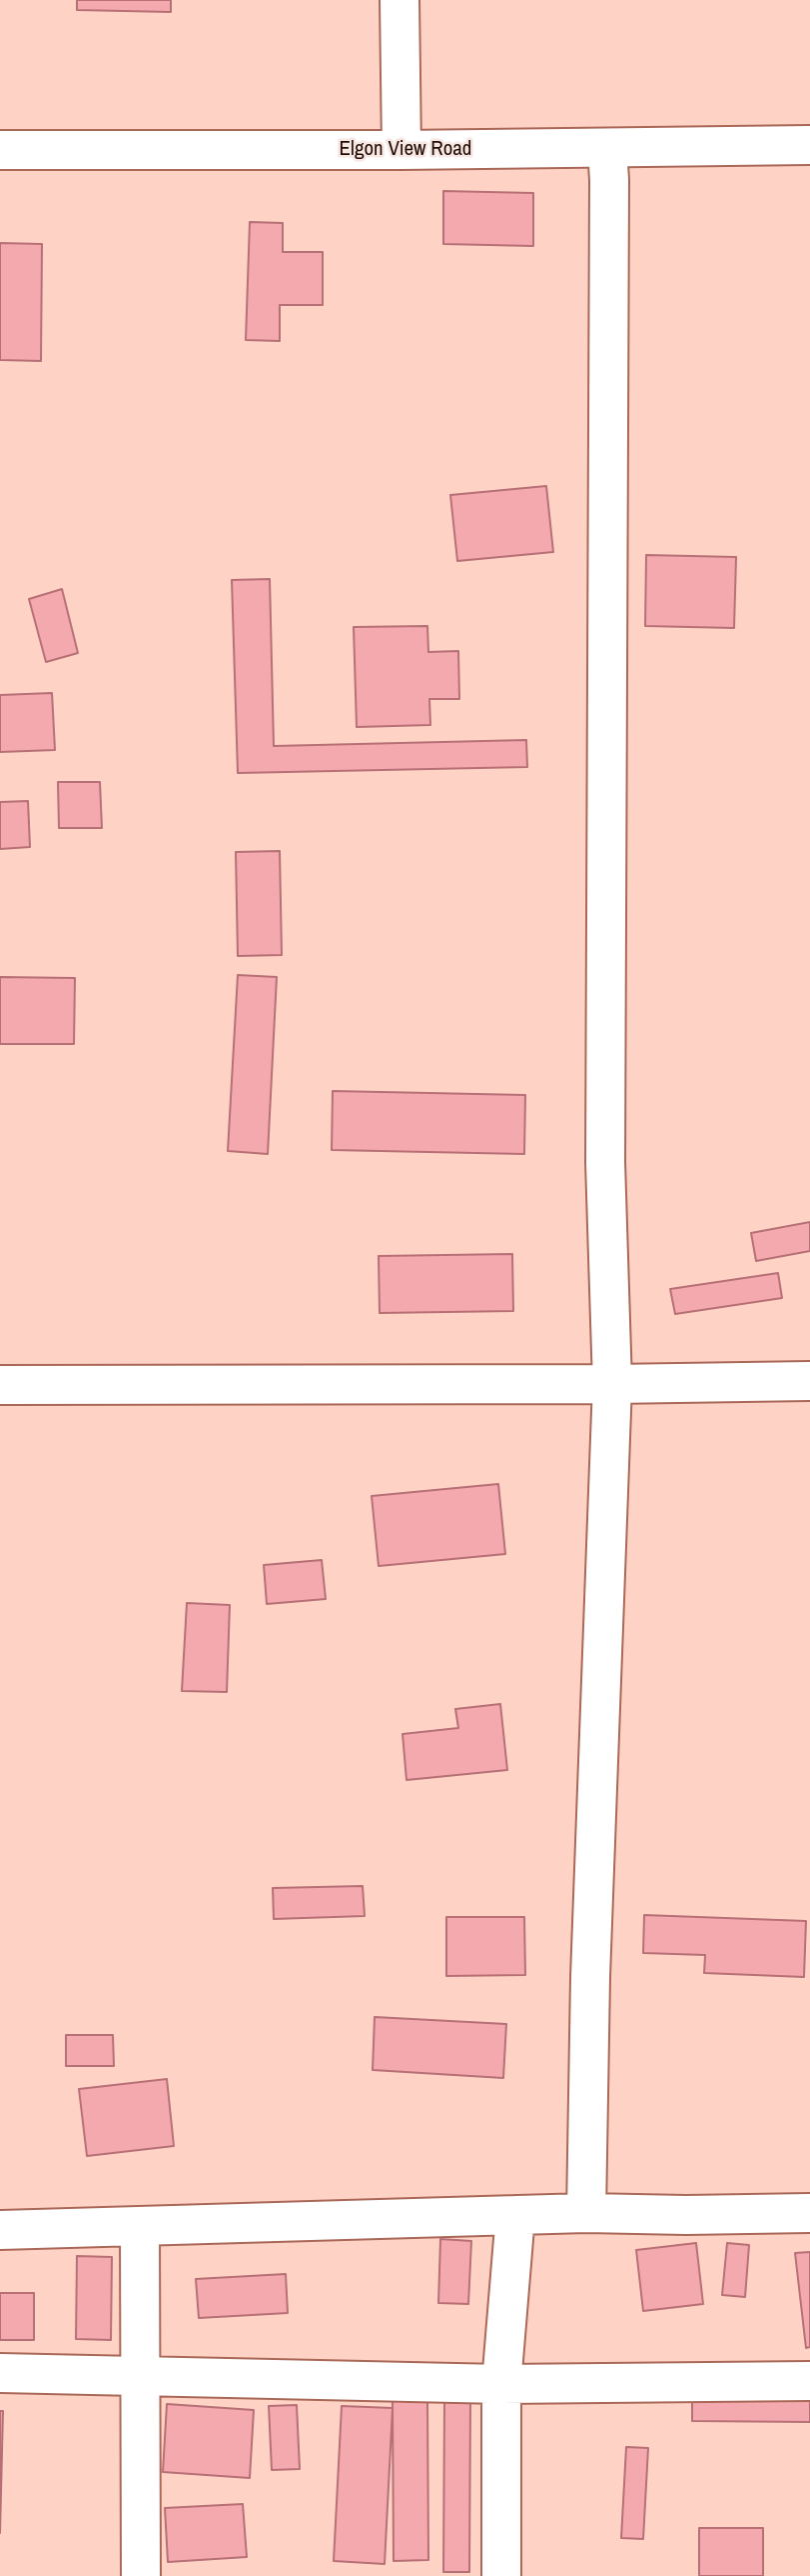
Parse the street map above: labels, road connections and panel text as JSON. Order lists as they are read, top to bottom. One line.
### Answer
{"streets":{"street":["Elgon View Road"]}}
